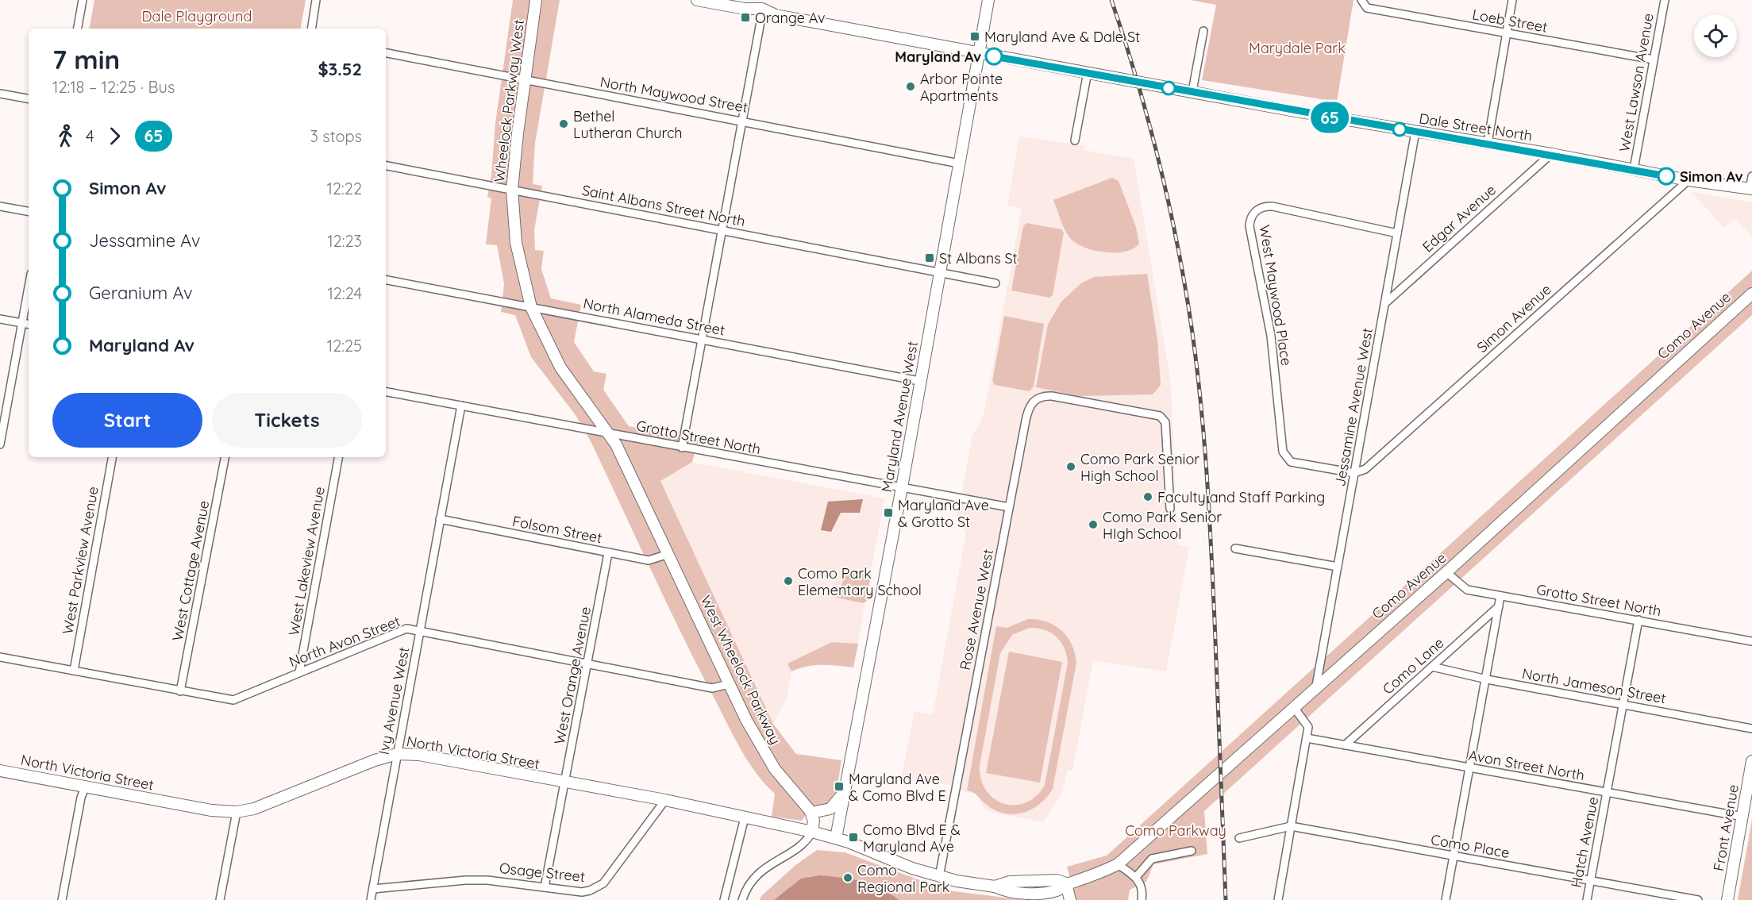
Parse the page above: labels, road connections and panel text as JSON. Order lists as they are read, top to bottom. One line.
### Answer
{"streets":{"street":["Loeb Street","West Lawson Avenue","North Maywood Street","Wheelock Parkway West","Dale Street North","Saint Albans Street North","Edgar Avenue","West Maywood Place","North Alameda Street","Simon Avenue","Como Avenue","Jessamine Avenue West","Maryland Avenue West","Grotto Street North","Folsom Street","West Parkview Avenue","West Lakeview Avenue","West Cottage Avenue","Rose Avenue West","North Avon Street","Como Lane","West Wheelock Parkway","West Orange Avenue","North Jameson Street","Ivy Avenue West","North Victoria Street","Avon Street North","Front Avenue","Hatch Avenue","Como Place","Osage Street"]},"crossings":[["Loeb Street","West Lawson Avenue"],["West Lawson Avenue","Dale Street North"],["North Maywood Street","Wheelock Parkway West"],["North Maywood Street","Maryland Avenue West"],["Wheelock Parkway West","Saint Albans Street North"],["Wheelock Parkway West","North Alameda Street"],["Wheelock Parkway West","Grotto Street North"],["Wheelock Parkway West","West Wheelock Parkway"],["Dale Street North","Edgar Avenue"],["Dale Street North","Simon Avenue"],["Dale Street North","Jessamine Avenue West"],["Dale Street North","Maryland Avenue West"],["Saint Albans Street North","Maryland Avenue West"],["Edgar Avenue","Jessamine Avenue West"],["West Maywood Place","Simon Avenue"],["West Maywood Place","Jessamine Avenue West"],["North Alameda Street","Maryland Avenue West"],["Simon Avenue","Jessamine Avenue West"],["Como Avenue","Jessamine Avenue West"],["Como Avenue","Grotto Street North"],["Como Avenue","North Victoria Street"],["Maryland Avenue West","Grotto Street North"],["Maryland Avenue West","North Victoria Street"],["Grotto Street North","Rose Avenue West"],["Grotto Street North","Ivy Avenue West"],["Grotto Street North","Hatch Avenue"],["Folsom Street","West Wheelock Parkway"],["Folsom Street","West Orange Avenue"],["Folsom Street","Ivy Avenue West"],["West Parkview Avenue","North Avon Street"],["West Lakeview Avenue","North Avon Street"],["West Cottage Avenue","North Avon Street"],["Rose Avenue West","North Victoria Street"],["North Avon Street","West Wheelock Parkway"],["North Avon Street","West Orange Avenue"],["North Avon Street","Ivy Avenue West"],["Como Lane","North Jameson Street"],["Como Lane","Avon Street North"],["West Orange Avenue","North Victoria Street"],["West Orange Avenue","Osage Street"],["North Jameson Street","Hatch Avenue"],["Ivy Avenue West","North Victoria Street"],["Ivy Avenue West","Osage Street"],["North Victoria Street","Osage Street"],["Avon Street North","Front Avenue"],["Avon Street North","Hatch Avenue"],["Hatch Avenue","Como Place"]],"parks":["Dale Playground","Marydale Park","Como Parkway"],"places":{"transit":["Orange Av","Maryland Ave & Dale St","St Albans St","Maryland Ave & Grotto St","Maryland Ave & Como Blvd E","Como Blvd E & Maryland Ave"],"other":["Maryland Av","Arbor Pointe Apartments","Bethel Lutheran Church","Simon Av","Como Park Senior High School","Faculty and Staff Parking","Como Park Senior HIgh School","Como Park Elementary School","Como Regional Park"]},"lines":["bus line 65"],"page":{"on_map":"65","heading":["7 min","12:18 – 12:25 · Bus","$3.52"],"legs":["4","65","3 stops"],"list":[{"name":"Simon Av","value":"12:22"},{"name":"Jessamine Av","value":"12:23"},{"name":"Geranium Av","value":"12:24"},{"name":"Maryland Av","value":"12:25"}],"buttons":["Start","Tickets"]}}
